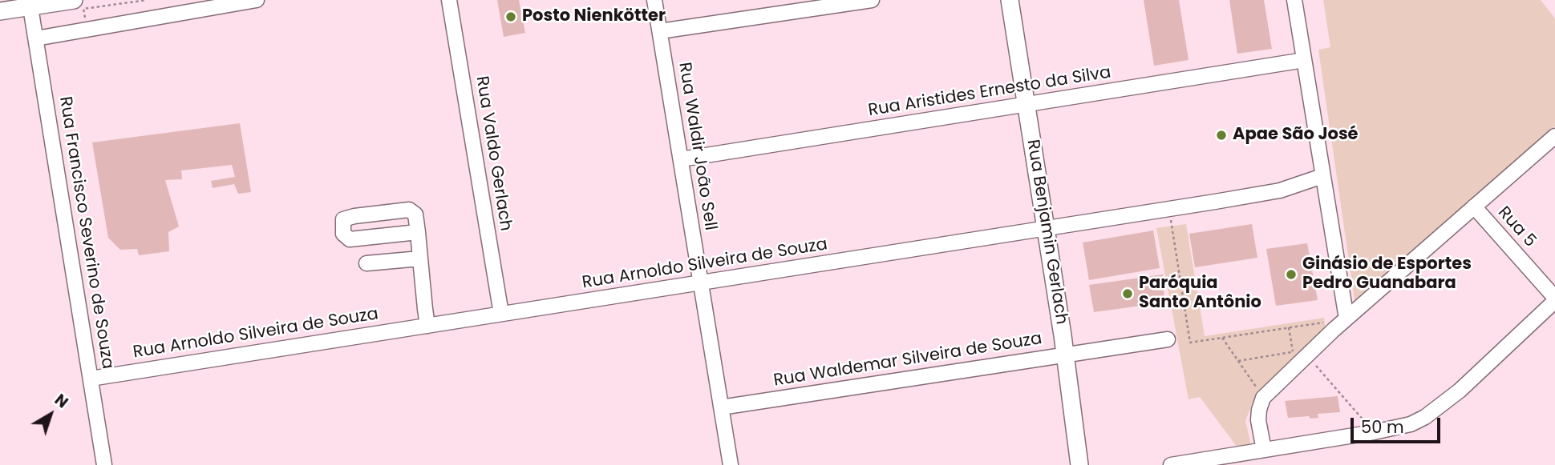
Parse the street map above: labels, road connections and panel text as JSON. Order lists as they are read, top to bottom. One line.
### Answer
{"streets":{"main road":["Rua Benjamin Gerlach"],"street":["Rua Aristides Ernesto da Silva","Rua Waldir João Sell","Rua Valdo Gerlach","Rua 5","Rua Francisco Severino de Souza","Rua Arnoldo Silveira de Souza","Rua Waldemar Silveira de Souza"]},"crossings":[["Rua Aristides Ernesto da Silva","Rua Waldir João Sell"],["Rua Aristides Ernesto da Silva","Rua Benjamin Gerlach"],["Rua Waldir João Sell","Rua Arnoldo Silveira de Souza"],["Rua Waldir João Sell","Rua Waldemar Silveira de Souza"],["Rua Valdo Gerlach","Rua Arnoldo Silveira de Souza"],["Rua Benjamin Gerlach","Rua Arnoldo Silveira de Souza"],["Rua Benjamin Gerlach","Rua Waldemar Silveira de Souza"],["Rua Francisco Severino de Souza","Rua Arnoldo Silveira de Souza"]],"places":["Posto Nienkötter","Apae São José","Ginásio de Esportes Pedro Guanabara","Paróquia Santo Antônio"],"scale_bar":"50 m","north":"top right"}
